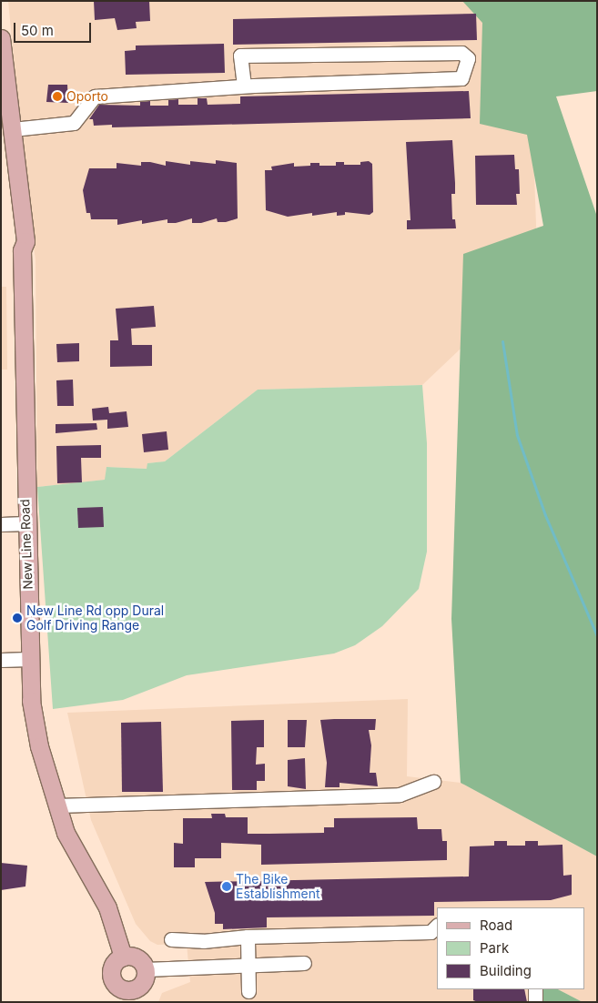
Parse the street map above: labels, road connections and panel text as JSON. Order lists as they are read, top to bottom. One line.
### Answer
{"streets":{"main road":["New Line Road"]},"places":["Oporto","New Line Rd opp Dural Golf Driving Range","The Bike Establishment"],"legend":["Road","Park","Building"],"scale_bar":"50 m"}
